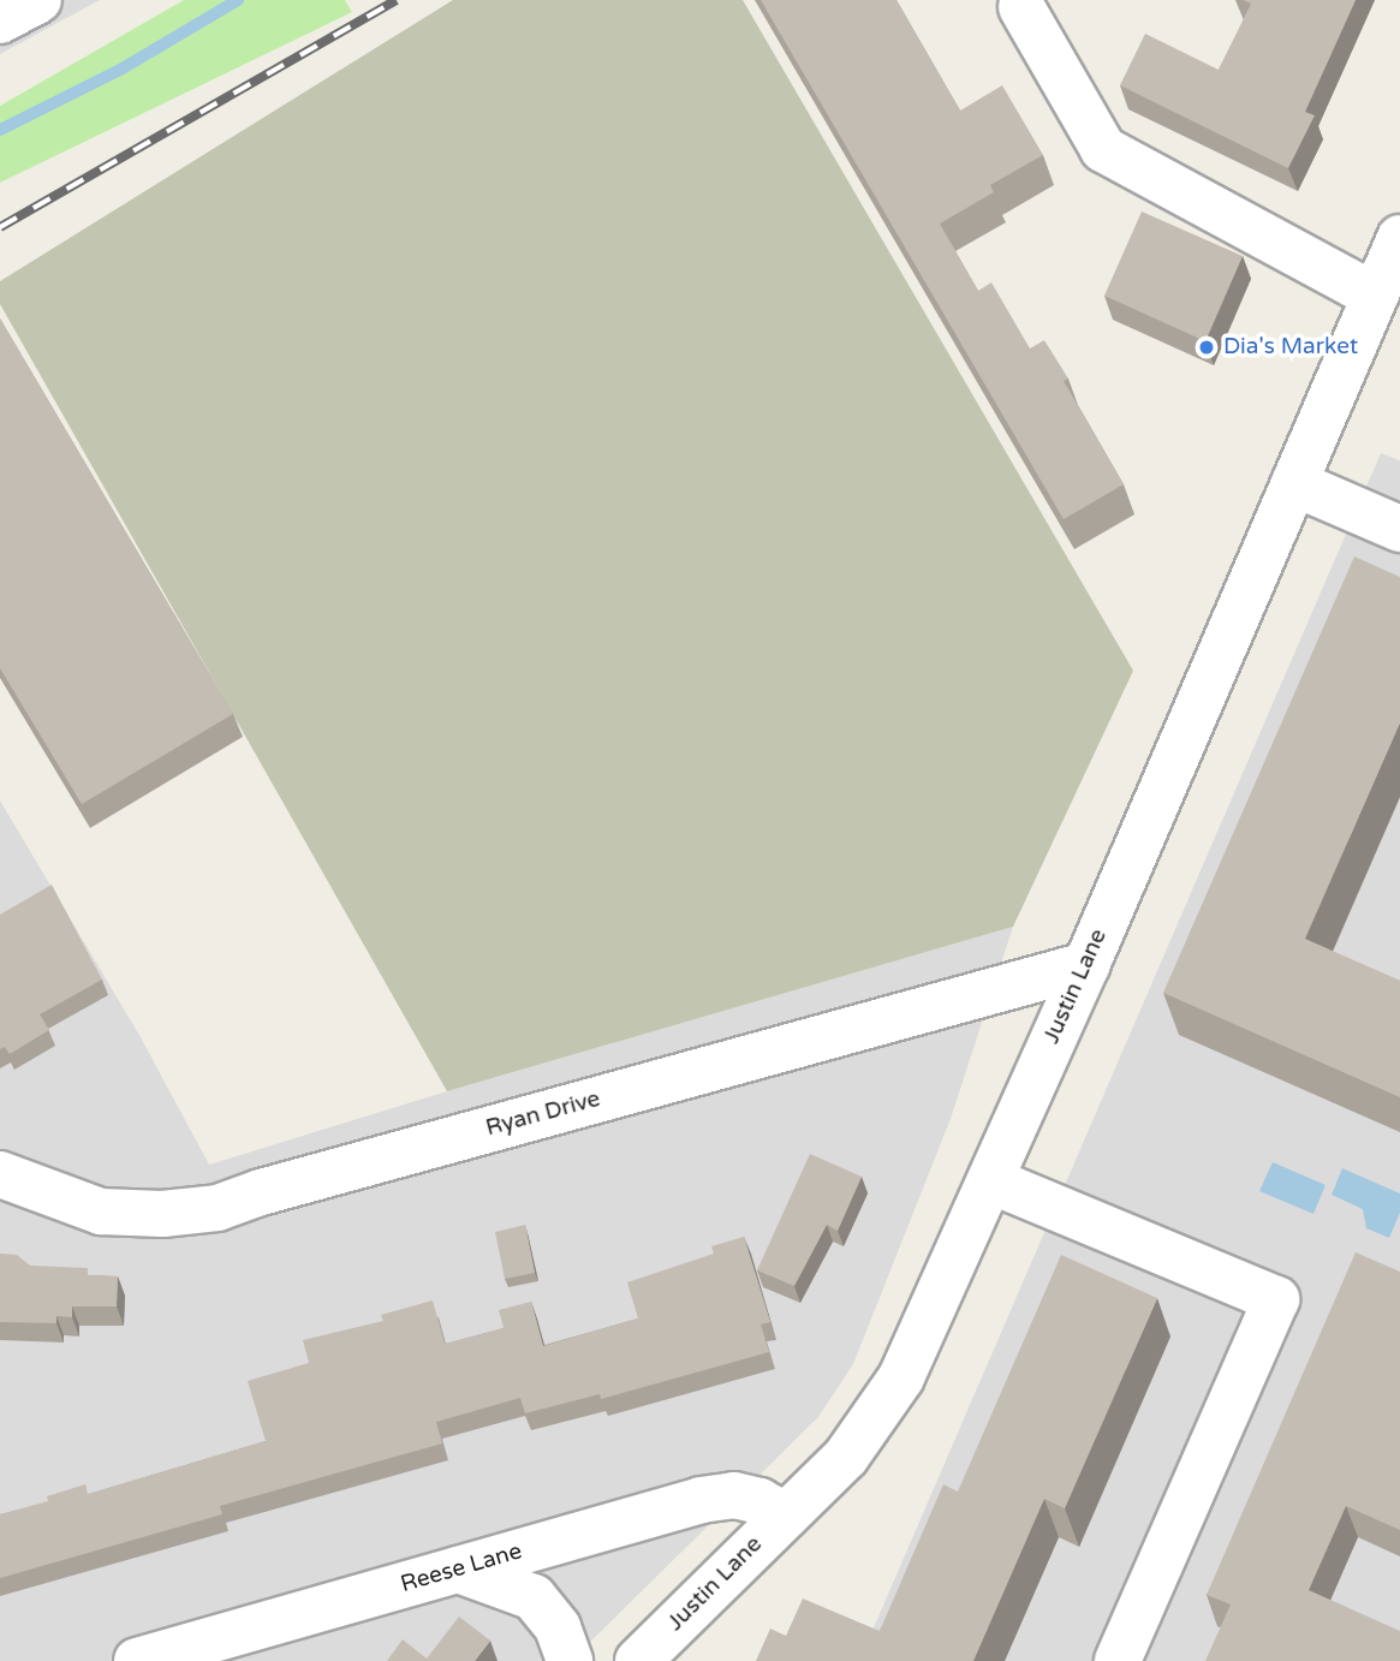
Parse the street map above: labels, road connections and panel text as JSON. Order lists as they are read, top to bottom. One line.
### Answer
{"streets":{"street":["Justin Lane","Ryan Drive","Reese Lane"]},"crossings":[["Justin Lane","Ryan Drive"],["Justin Lane","Reese Lane"]],"places":["Dia's Market"]}
